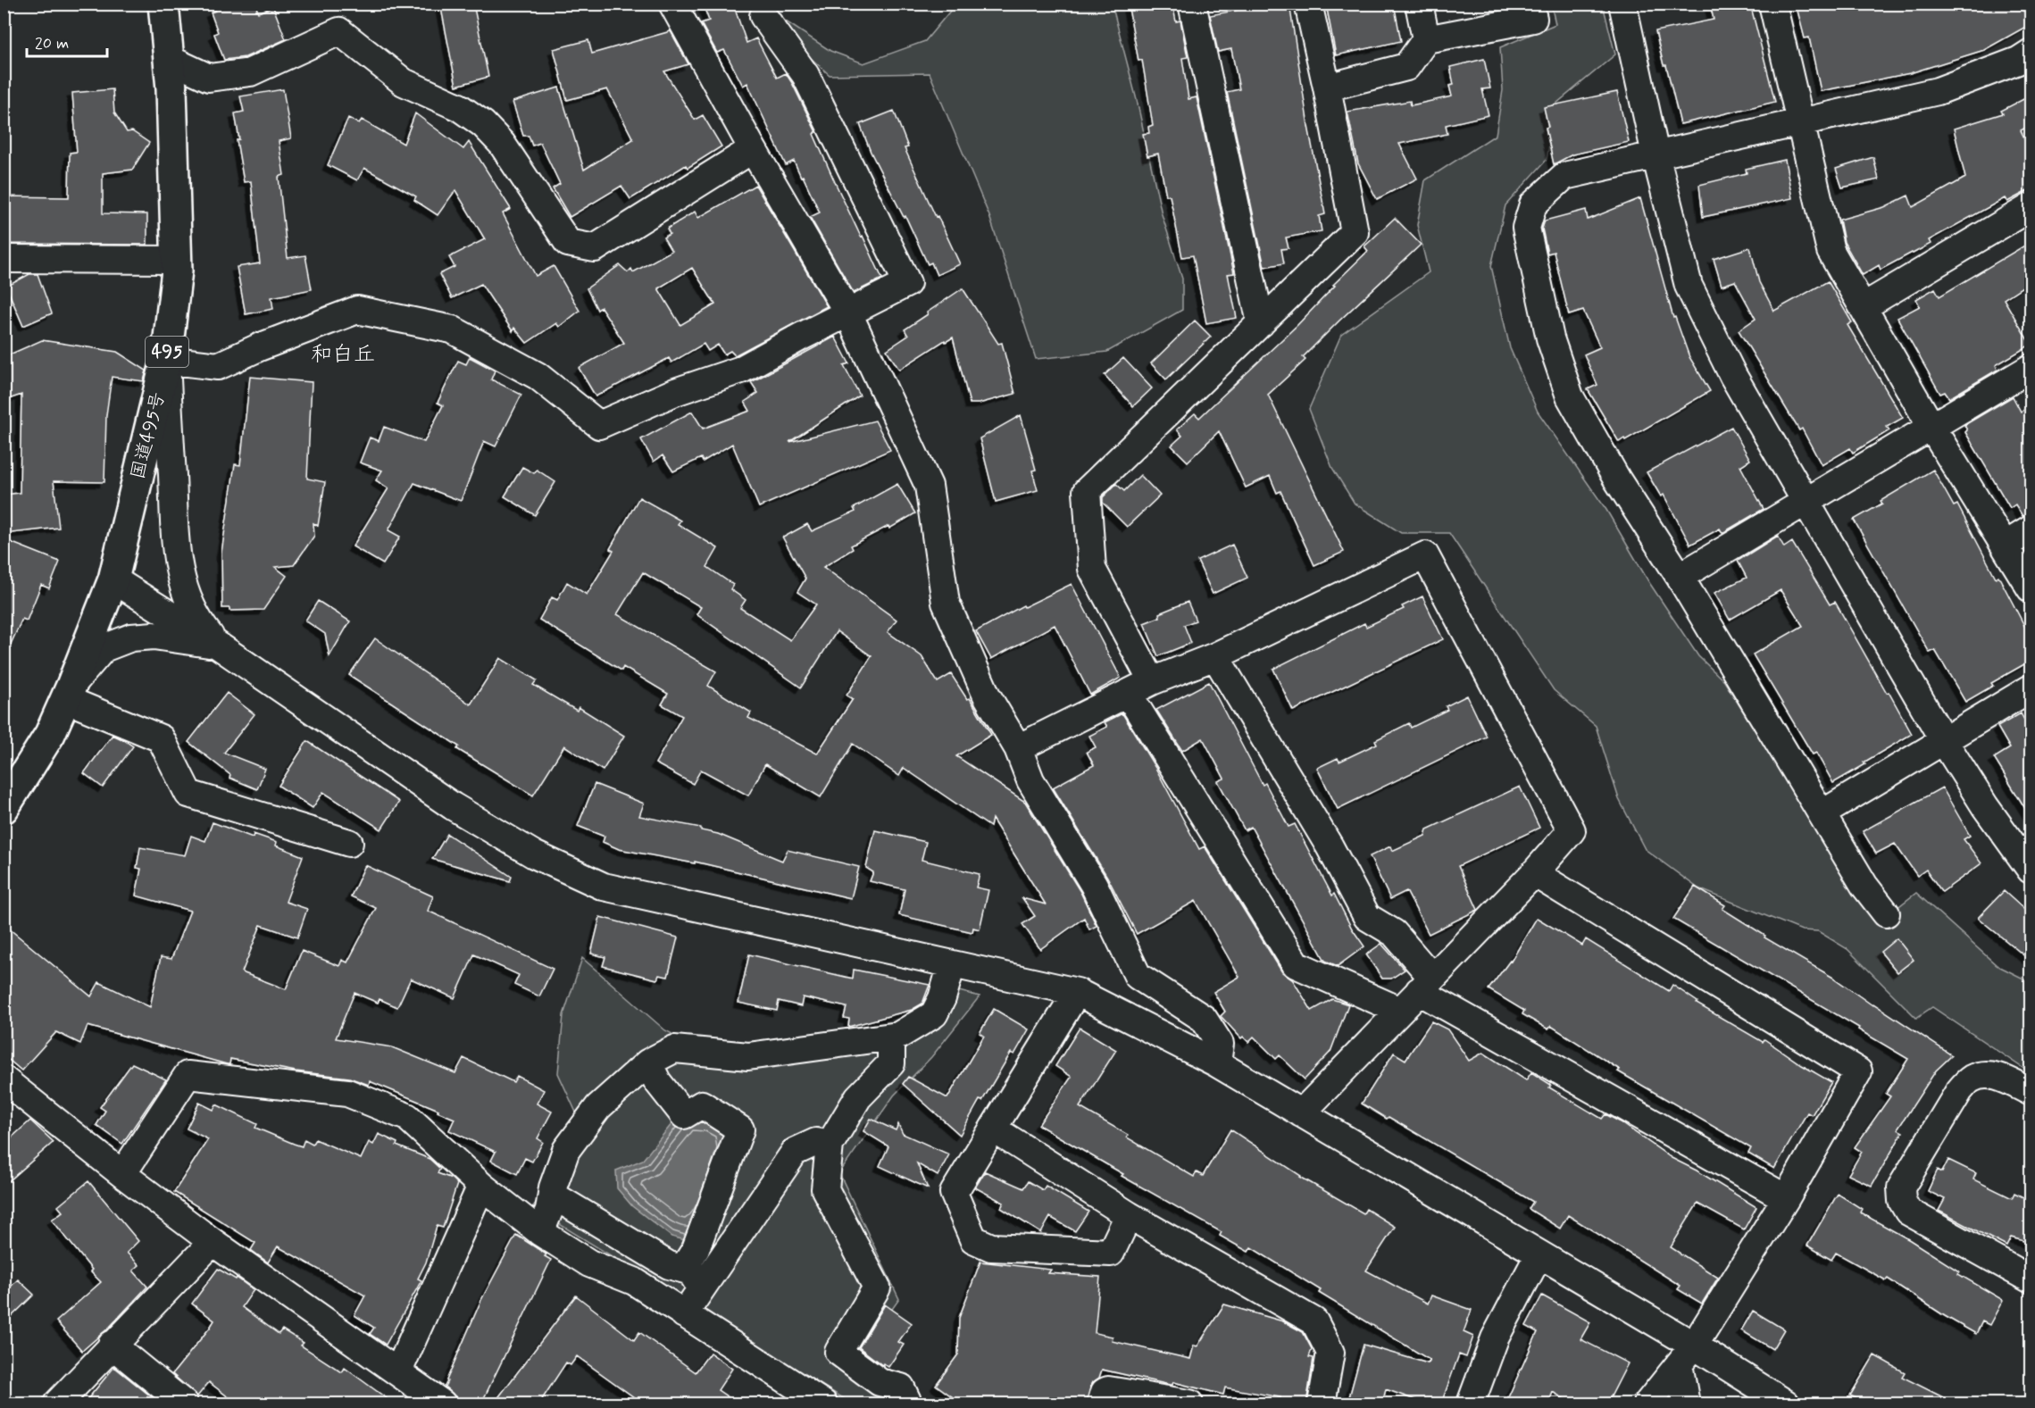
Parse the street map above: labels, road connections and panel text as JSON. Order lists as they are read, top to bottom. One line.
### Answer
{"streets":{"highway":["495","国道495号"]},"districts":["和白丘"],"scale_bar":"20 m"}
